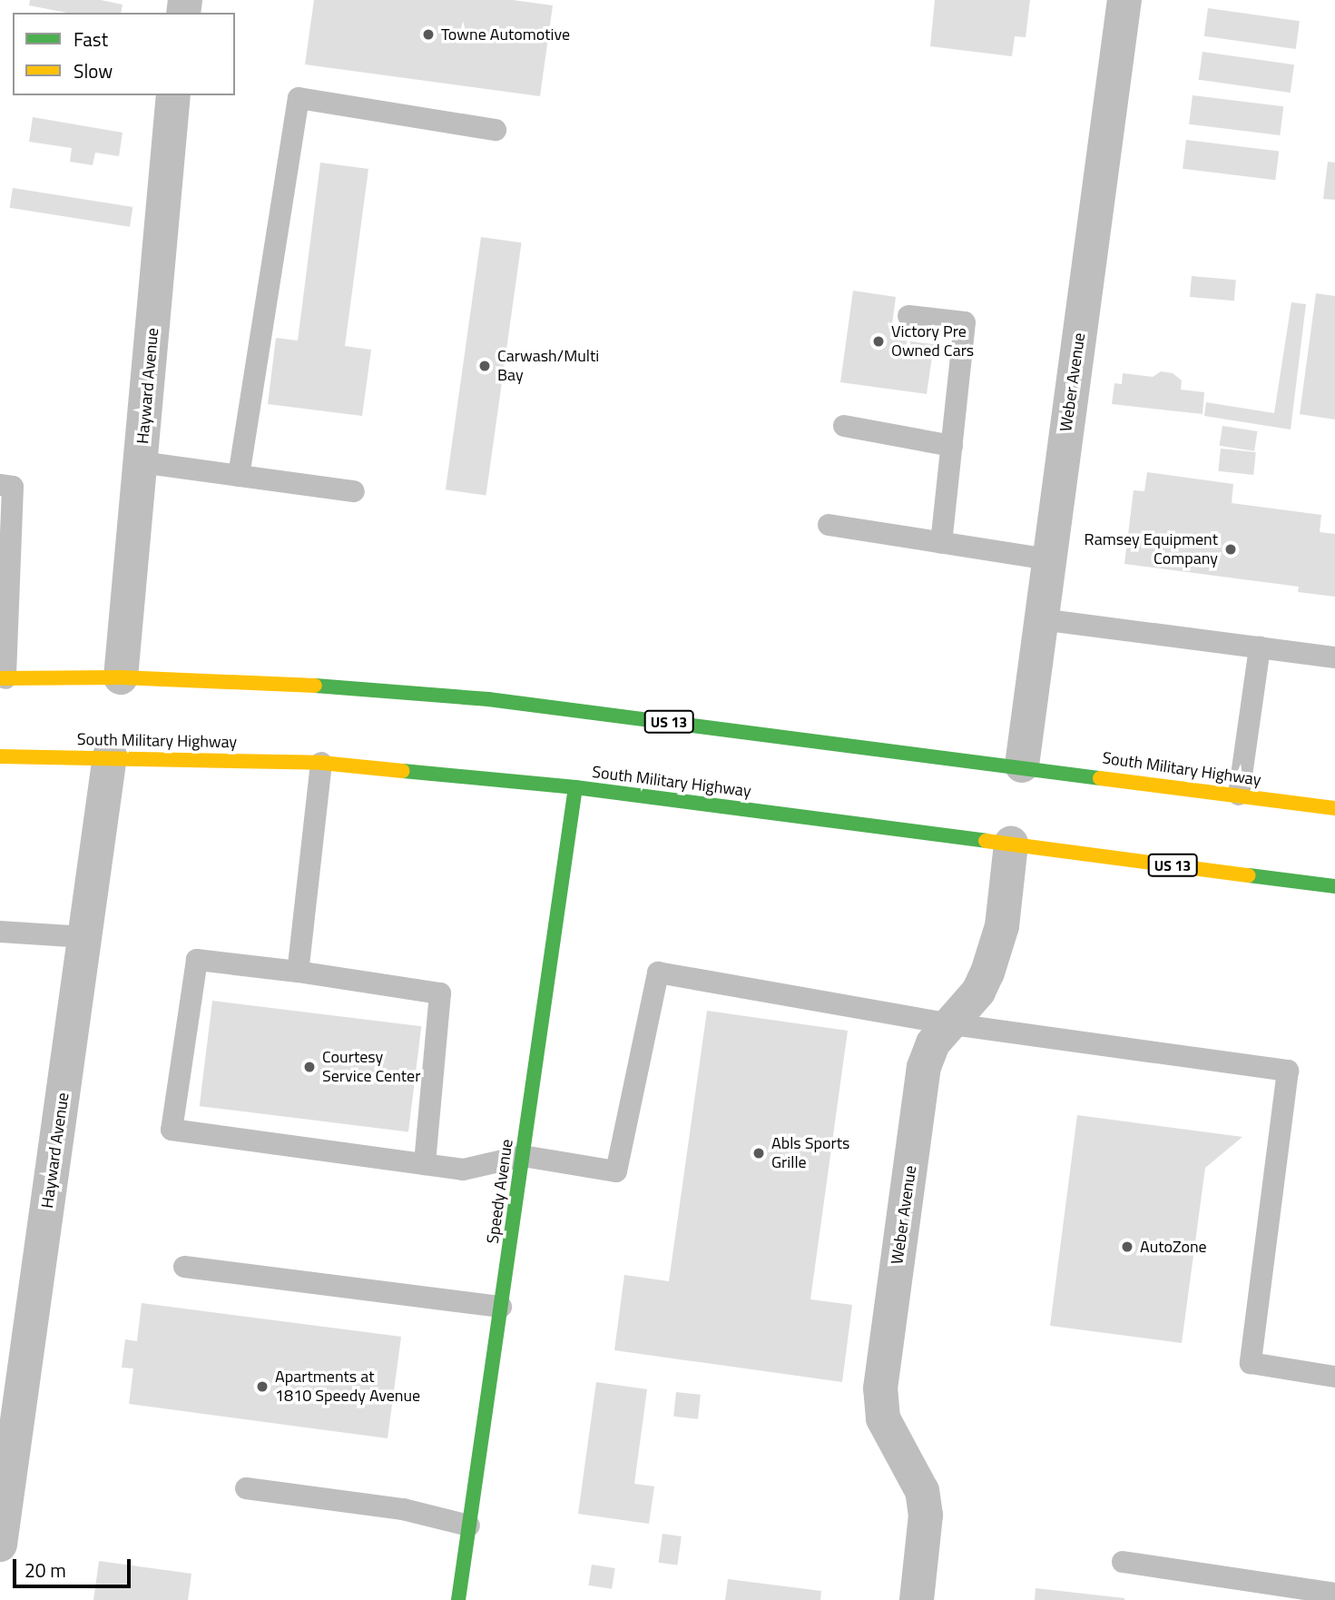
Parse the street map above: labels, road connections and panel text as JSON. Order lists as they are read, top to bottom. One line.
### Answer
{"streets":{"main road":["US 13","South Military Highway","Speedy Avenue"],"street":["Weber Avenue","Hayward Avenue"]},"crossings":[["Weber Avenue","South Military Highway"],["Hayward Avenue","South Military Highway"],["South Military Highway","Speedy Avenue"]],"places":["Towne Automotive","Victory Pre Owned Cars","Carwash/Multi Bay","Ramsey Equipment Company","Courtesy Service Center","Abls Sports Grille","AutoZone","Apartments at 1810 Speedy Avenue"],"legend":["Fast","Slow"],"scale_bar":"20 m"}
